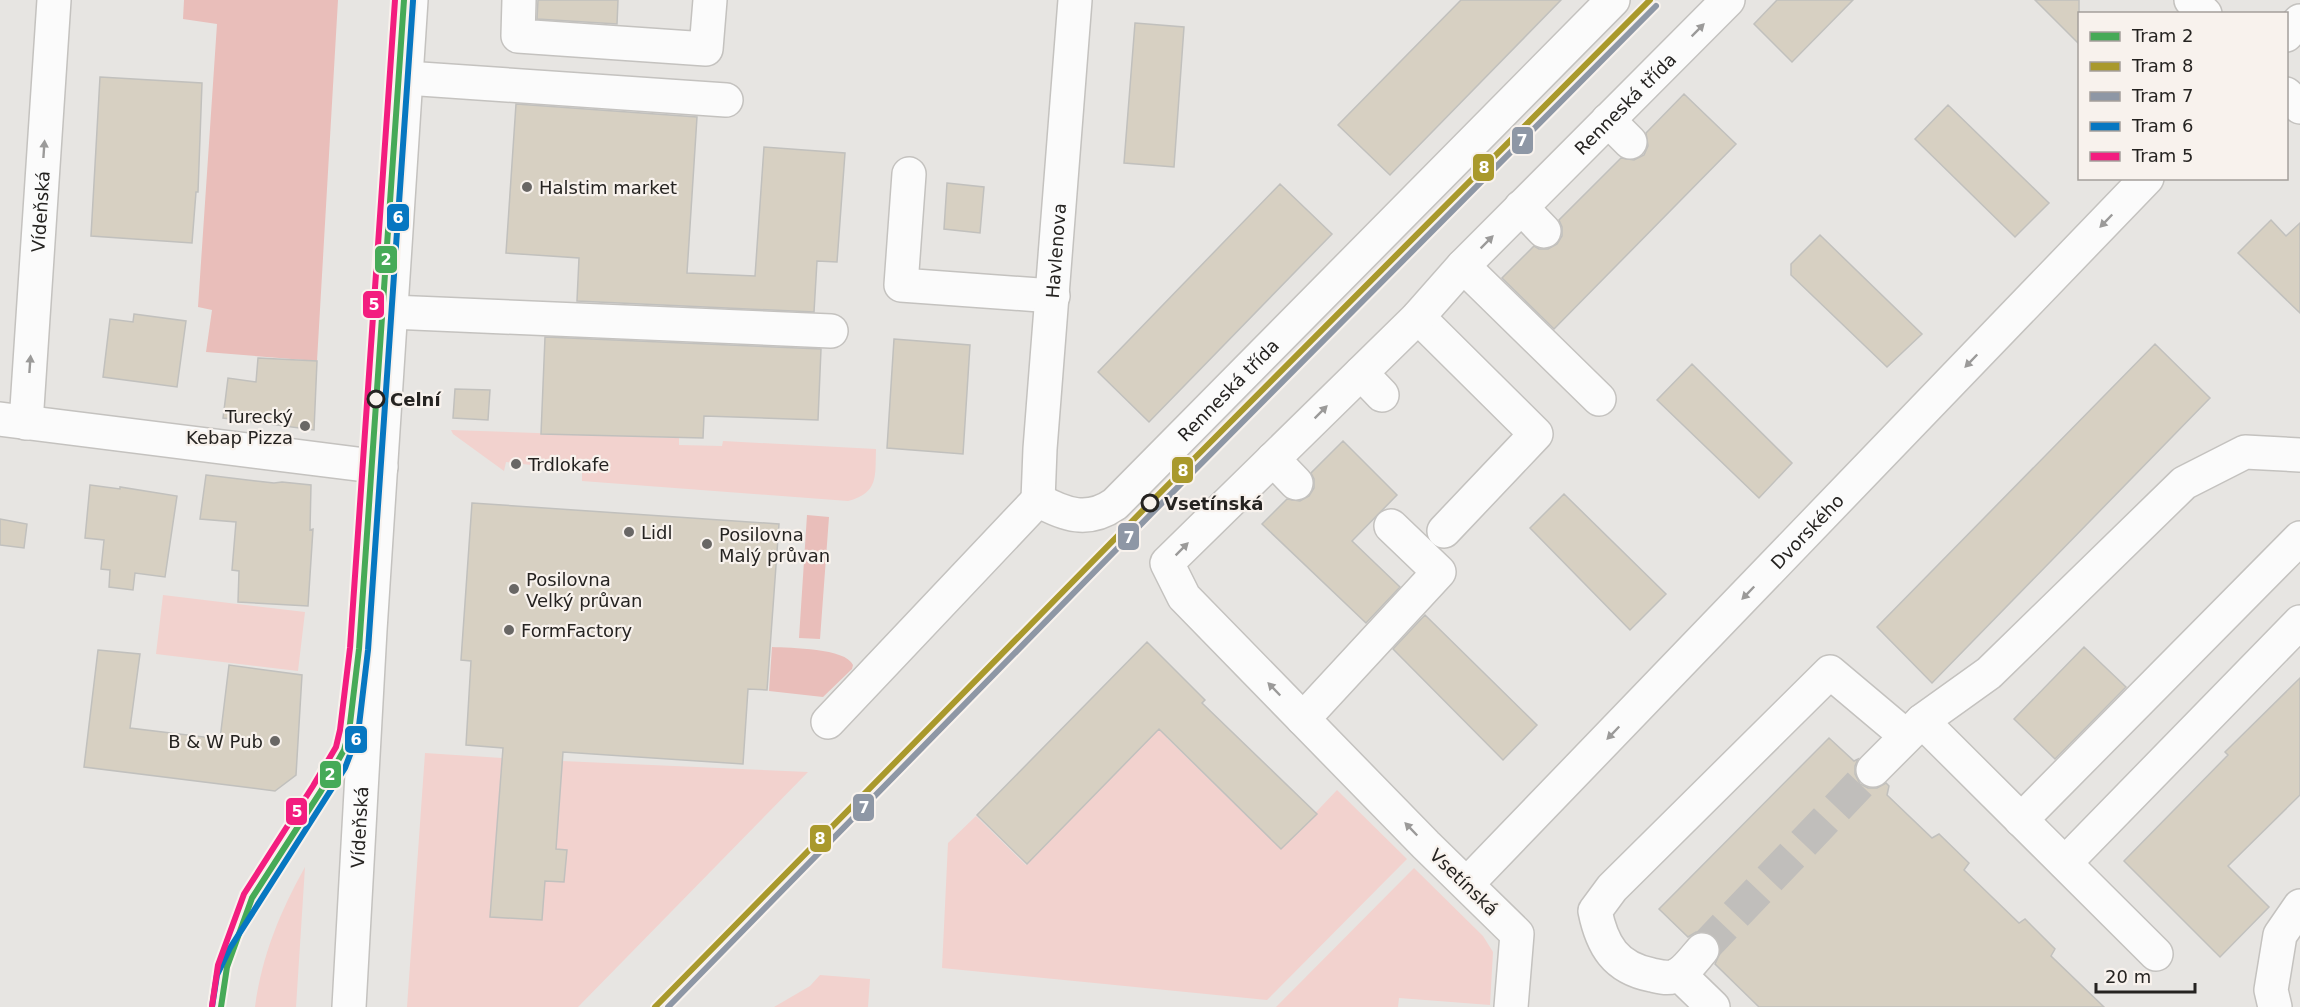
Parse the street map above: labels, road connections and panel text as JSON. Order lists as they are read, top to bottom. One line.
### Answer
{"streets":{"street":["Renneská třída","Vídeňská","Havlenova","Dvorského","Vsetínská"]},"crossings":[["Renneská třída","Havlenova"],["Renneská třída","Vsetínská"],["Dvorského","Vsetínská"]],"one_way":["Vsetínská"],"places":["Halstim market","Celní","Turecký Kebap Pizza","Trdlokafe","Vsetínská","Lidl","Posilovna Malý průvan","Posilovna Velký průvan","FormFactory","B & W Pub"],"lines":["tram line 2","tram line 8","tram line 5","tram line 6","tram line 7"],"legend":["Tram 2","Tram 8","Tram 7","Tram 6","Tram 5"],"scale_bar":"20 m"}
